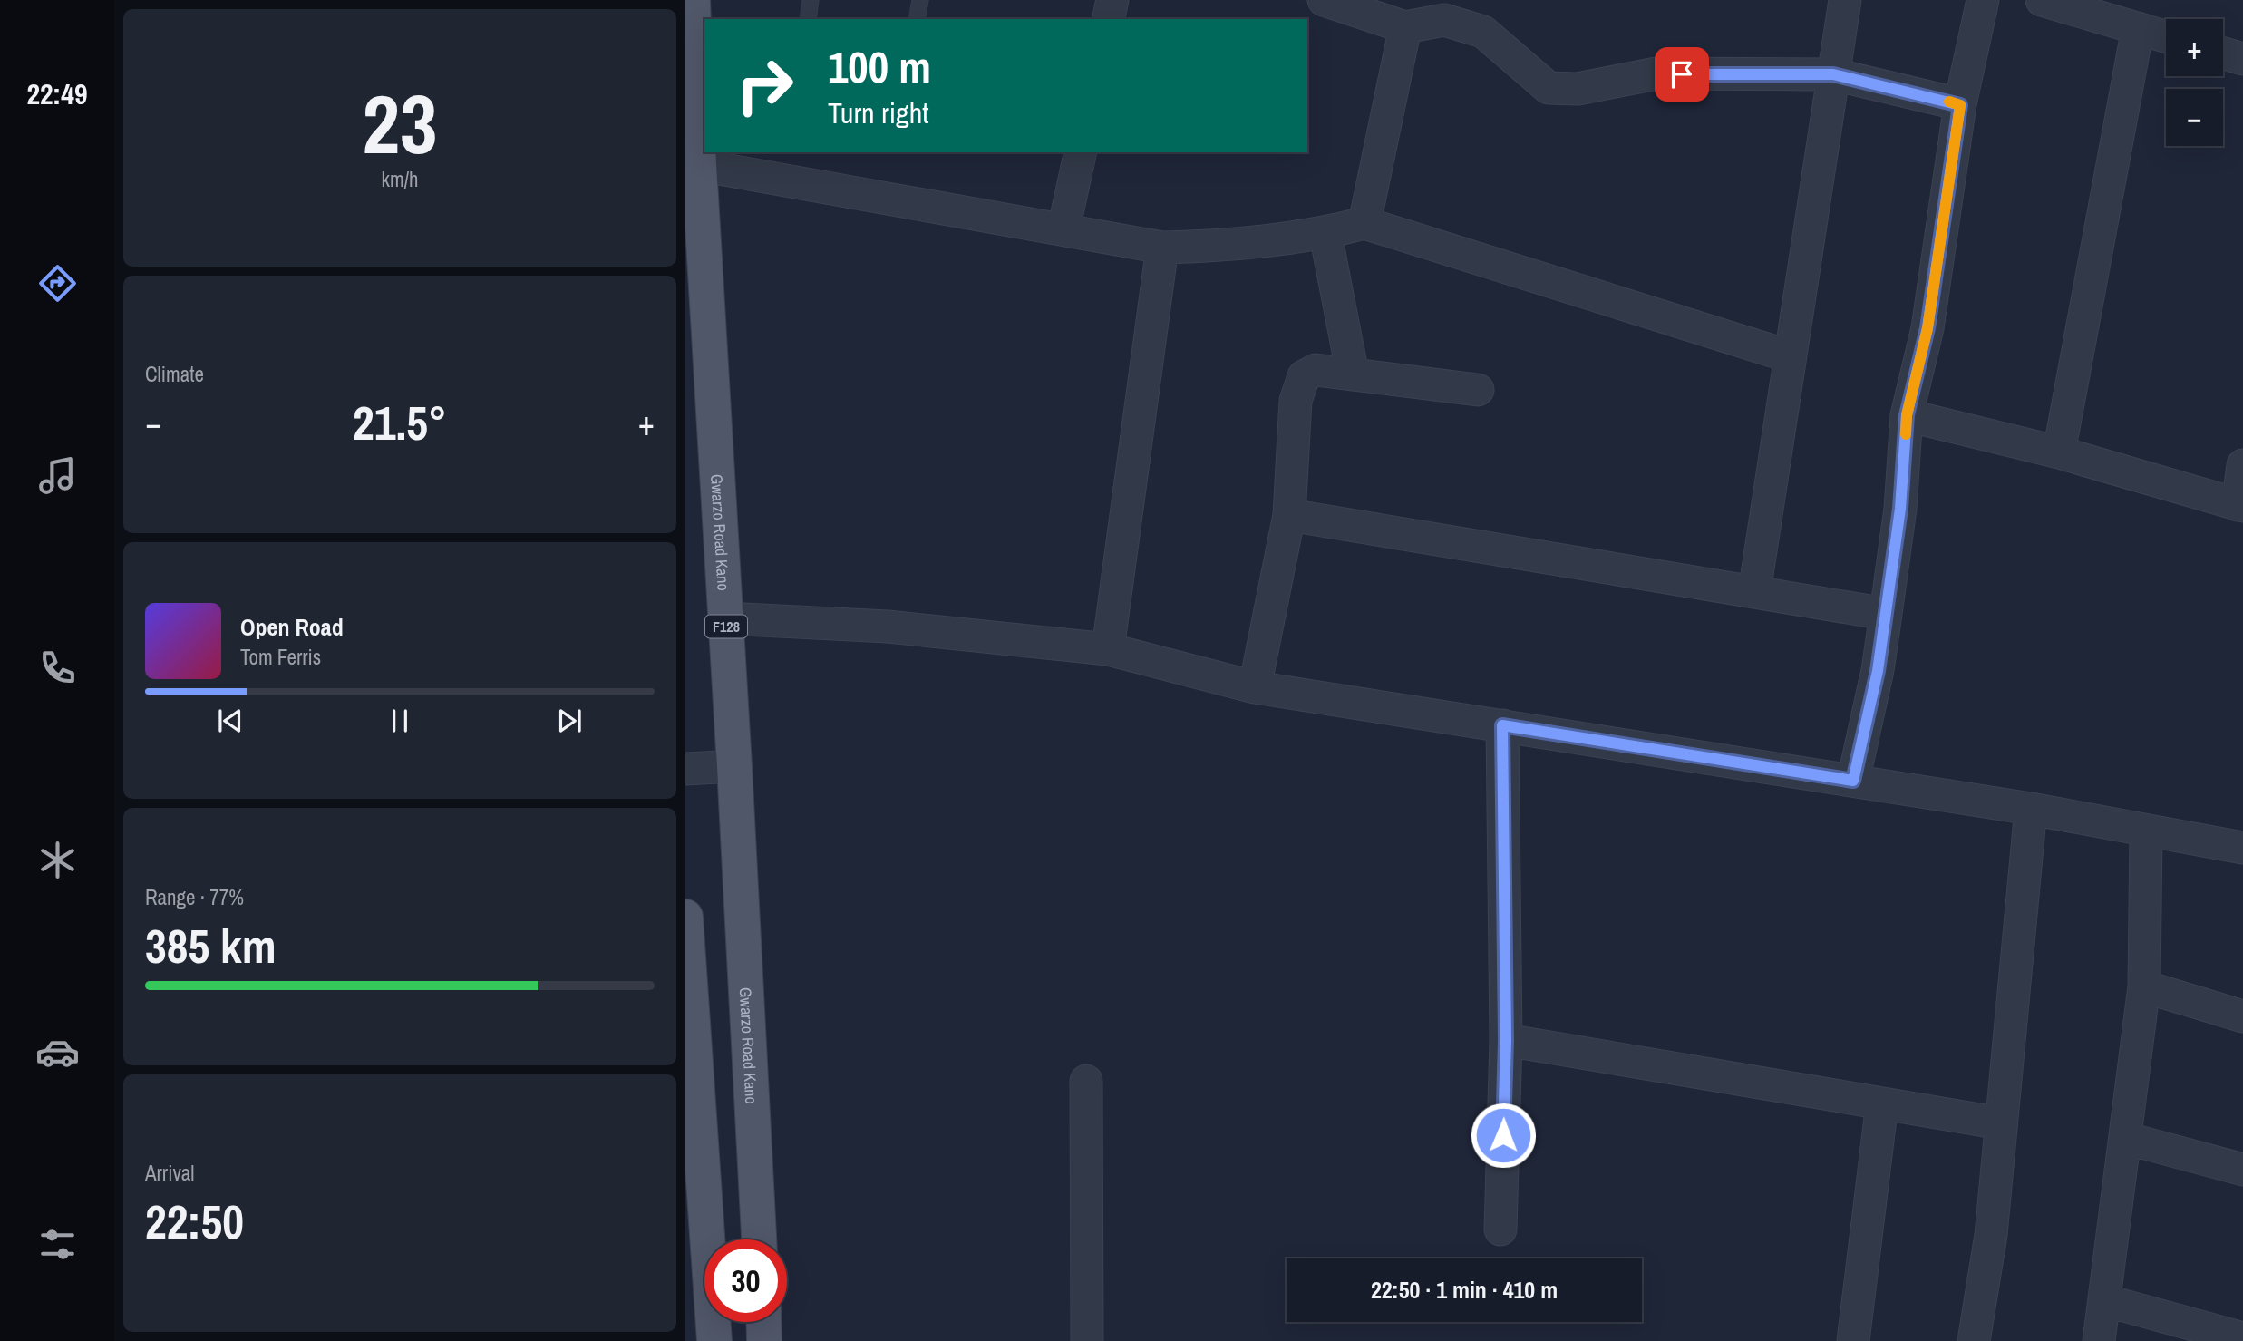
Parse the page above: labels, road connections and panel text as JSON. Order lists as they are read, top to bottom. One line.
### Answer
{"streets":{"main road":["Gwarzo Road Kano","F128"]},"page":{"tabs":"22:49","tile":[["23","km/h"],"Climate",["Range · 77%","385 km"],["Arrival","22:50"]],"map_buttons":["+","−"],"turn":["100 m","Turn right"],"heat":["−","21.5°","+"],"song":["Open Road","Tom Ferris"],"limit":"30","trip":"22:50 · 1 min · 410 m"}}
